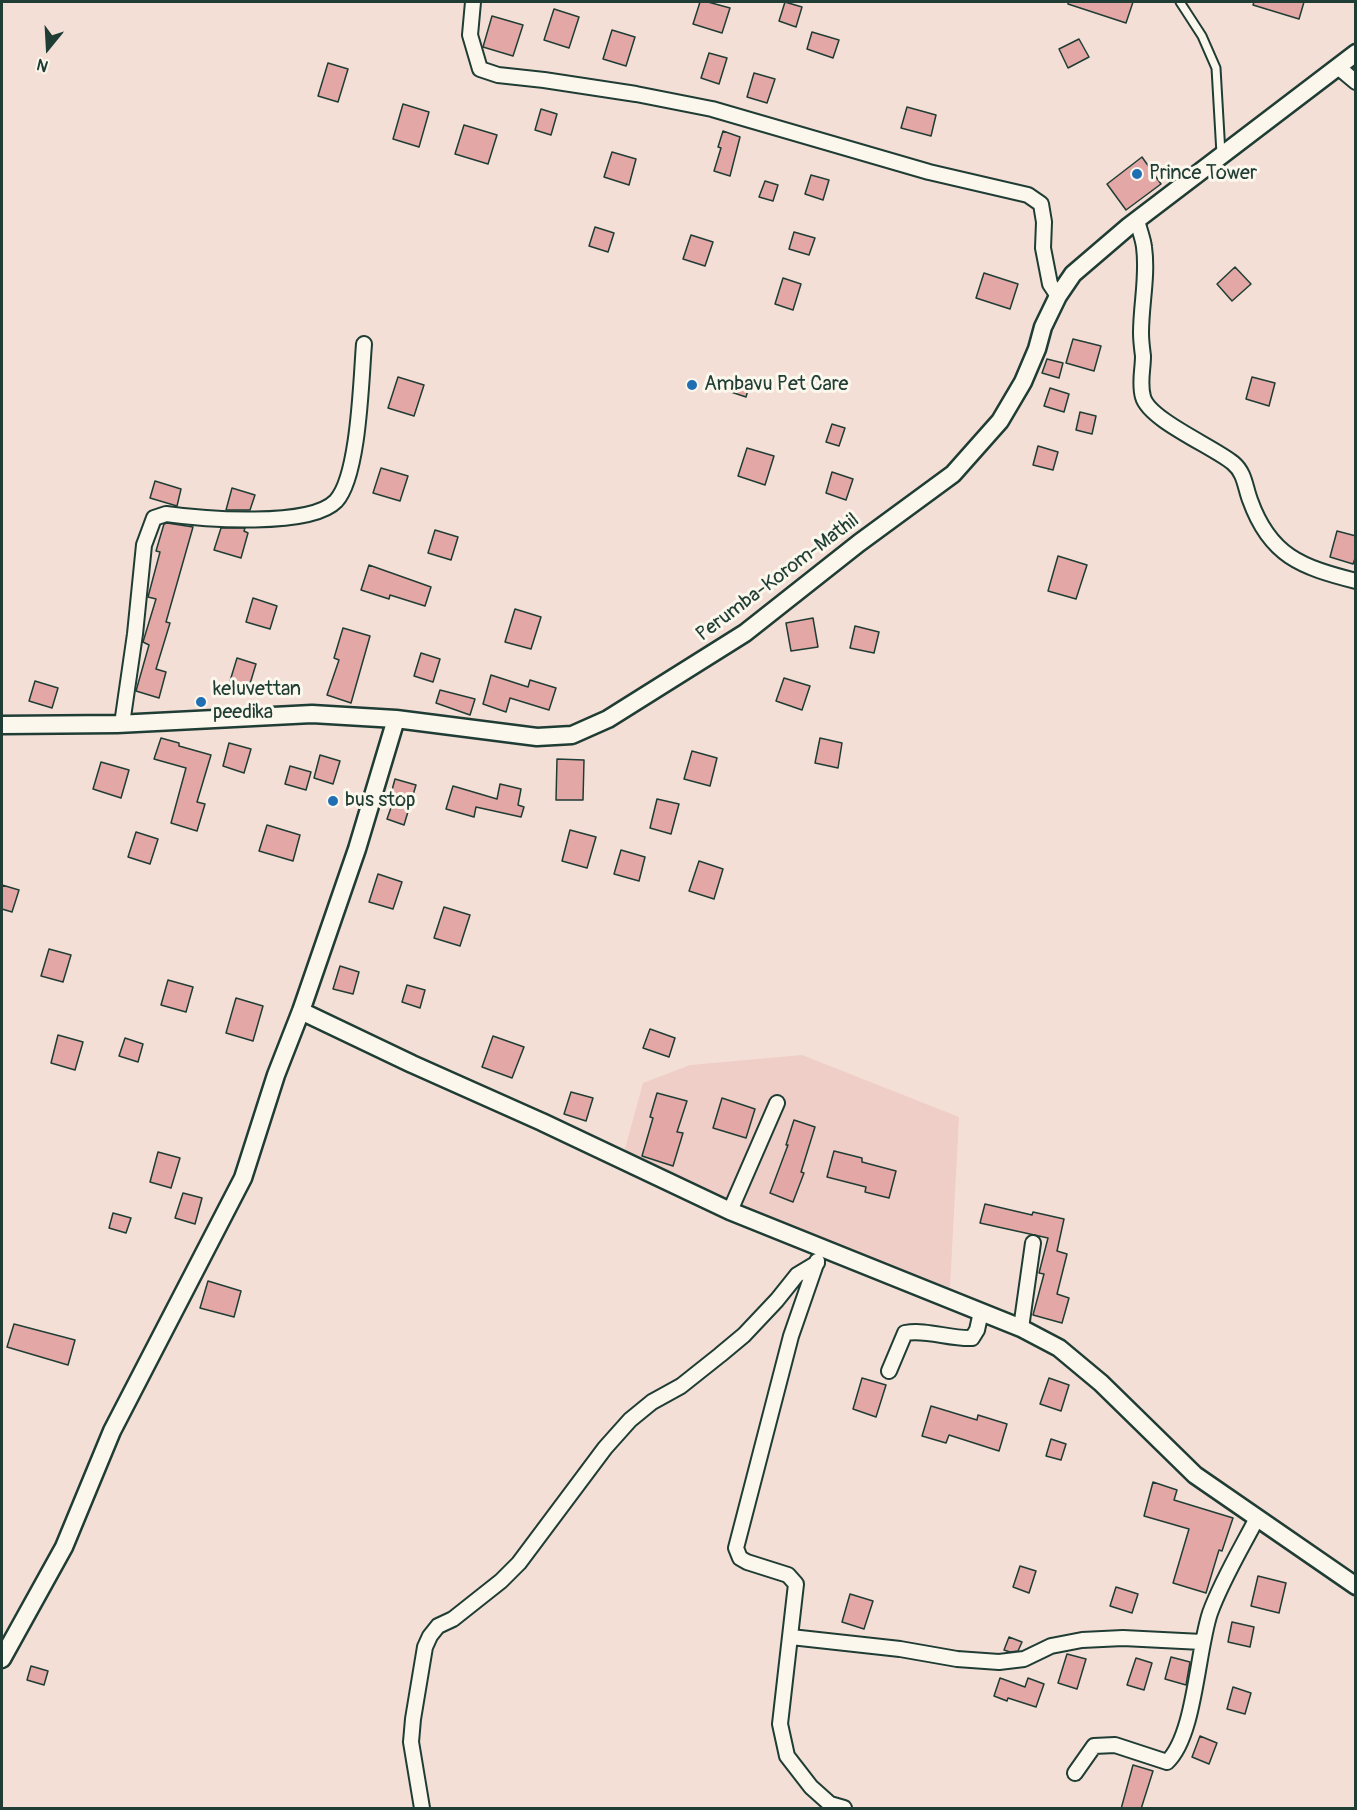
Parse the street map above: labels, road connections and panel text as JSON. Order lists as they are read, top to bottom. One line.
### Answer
{"streets":{"street":["Perumba-Korom-Mathil"]},"places":["Prince Tower","Ambavu Pet Care","keluvettan peedika","bus stop"],"north":"bottom"}
